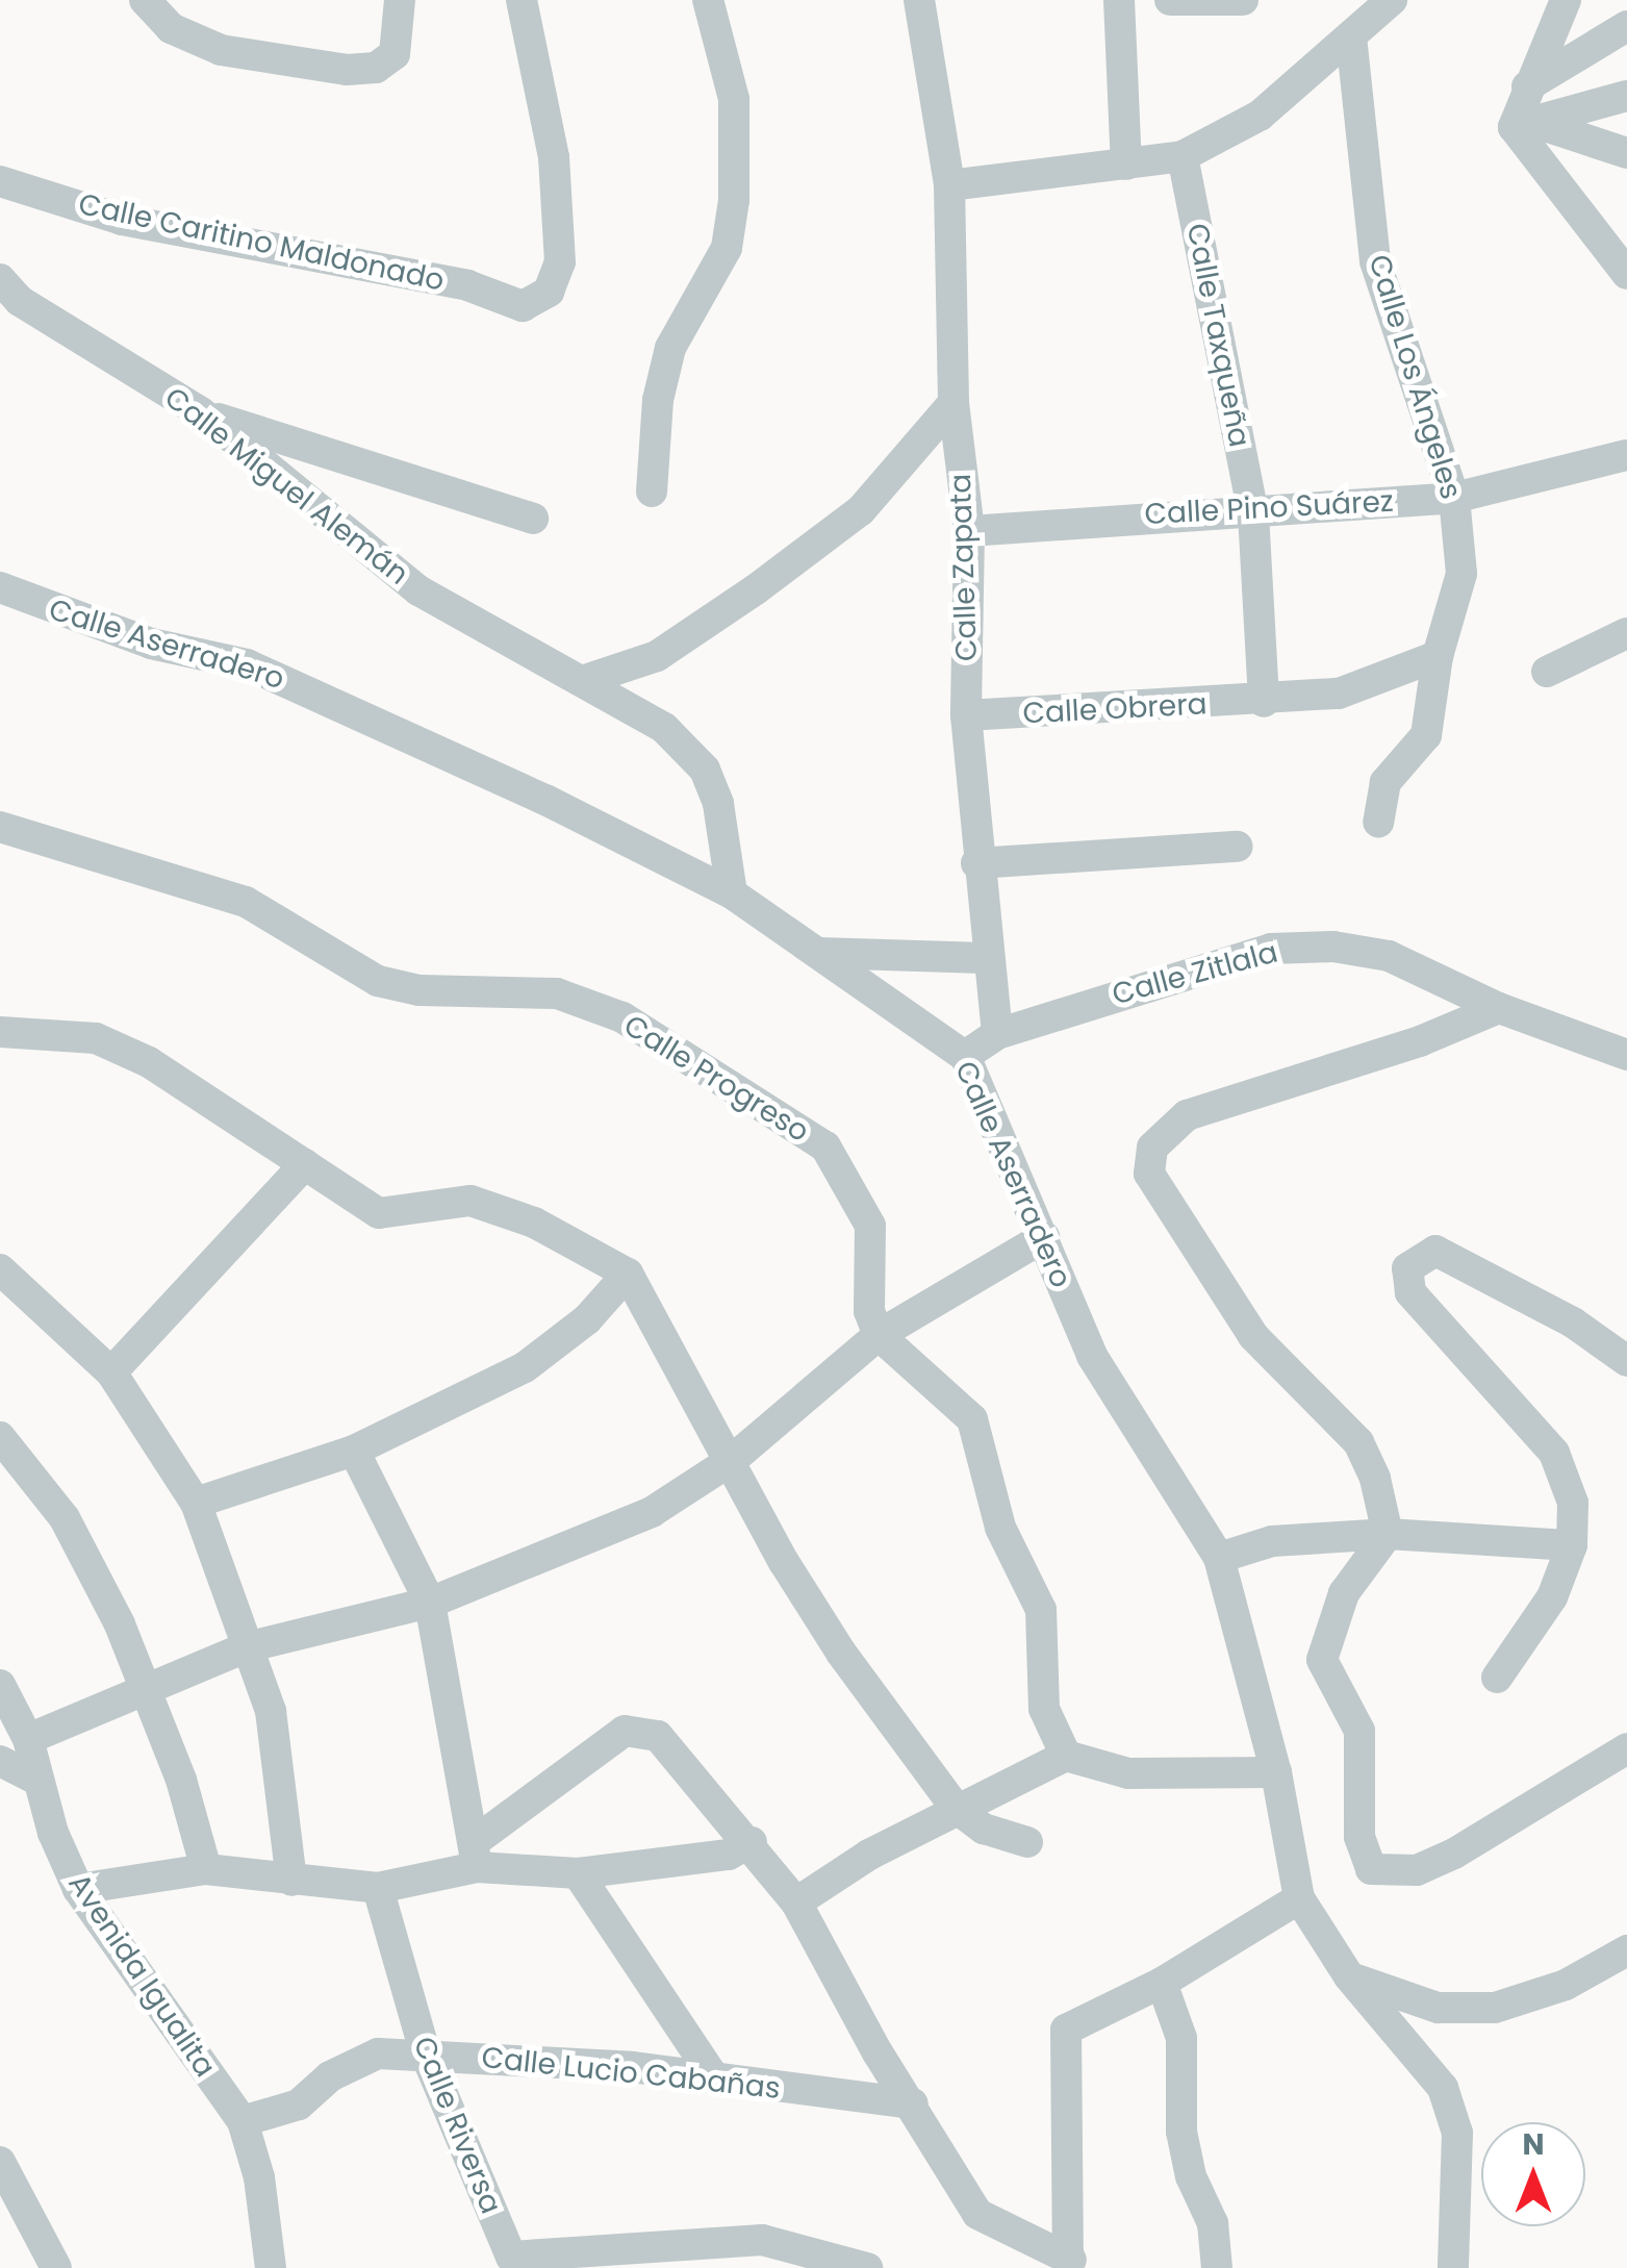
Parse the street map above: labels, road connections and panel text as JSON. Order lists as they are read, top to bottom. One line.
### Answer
{"streets":{"street":["Calle Caritino Maldonado","Calle Taxqueña","Calle Los Ángeles","Calle Miguel Alemán","Calle Pino Suárez","Calle Zapata","Calle Aserradero","Calle Obrera","Calle Zitlala","Calle Progreso","Avenida Igualita","Calle Lucio Cabañas","Calle Riversa"]},"crossings":[["Calle Taxqueña","Calle Pino Suárez"],["Calle Taxqueña","Calle Obrera"],["Calle Los Ángeles","Calle Pino Suárez"],["Calle Los Ángeles","Calle Obrera"],["Calle Miguel Alemán","Calle Aserradero"],["Calle Pino Suárez","Calle Zapata"],["Calle Zapata","Calle Obrera"],["Calle Zapata","Calle Zitlala"],["Avenida Igualita","Calle Lucio Cabañas"],["Calle Lucio Cabañas","Calle Riversa"]],"north":"top"}
